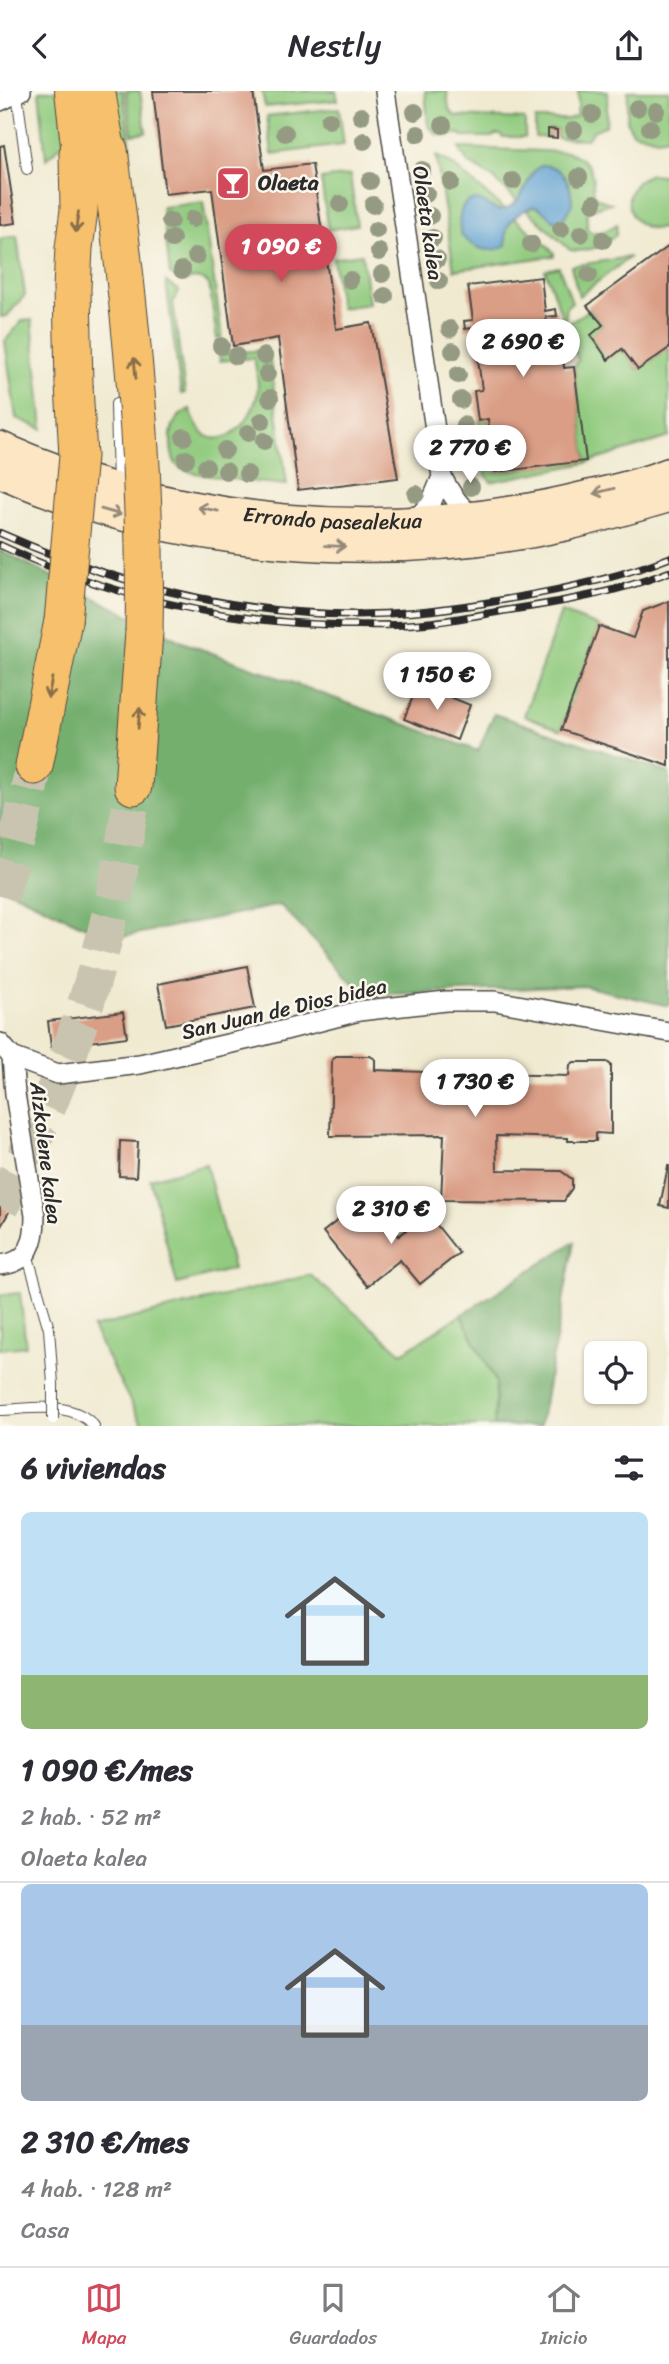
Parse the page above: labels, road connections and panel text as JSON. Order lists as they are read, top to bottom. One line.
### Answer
{"streets":{"main road":["Errondo pasealekua"],"street":["Olaeta kalea","San Juan de Dios bidea","Aizkolene kalea"]},"crossings":[["Olaeta kalea","Errondo pasealekua"],["San Juan de Dios bidea","Aizkolene kalea"]],"places":{"bar":["Olaeta"]},"page":{"header":"Nestly","price":["1 090 €","2 690 €","2 770 €","1 150 €","1 730 €","2 310 €"],"heading":"6 viviendas","list":[{"name":"1 090 €/mes","note":"2 hab. · 52 m² · Olaeta kalea"},{"name":"2 310 €/mes","note":"4 hab. · 128 m² · Casa"}],"tabs":["Mapa","Guardados","Inicio"]}}
